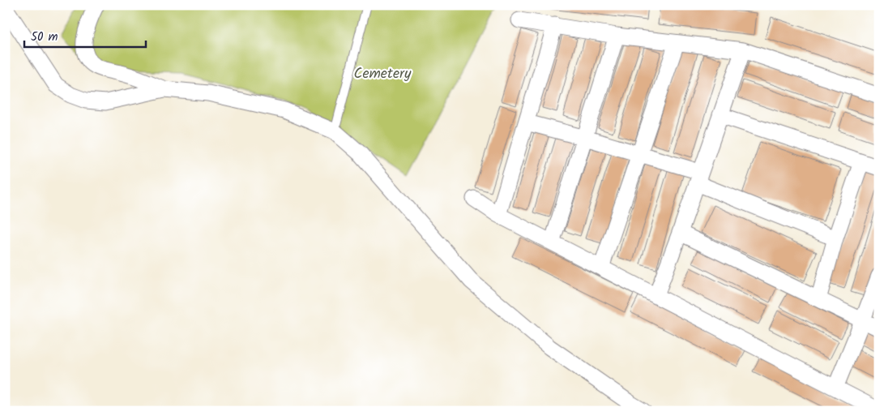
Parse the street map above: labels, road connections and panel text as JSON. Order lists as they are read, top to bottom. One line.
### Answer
{"parks":["Cemetery"],"scale_bar":"50 m"}
